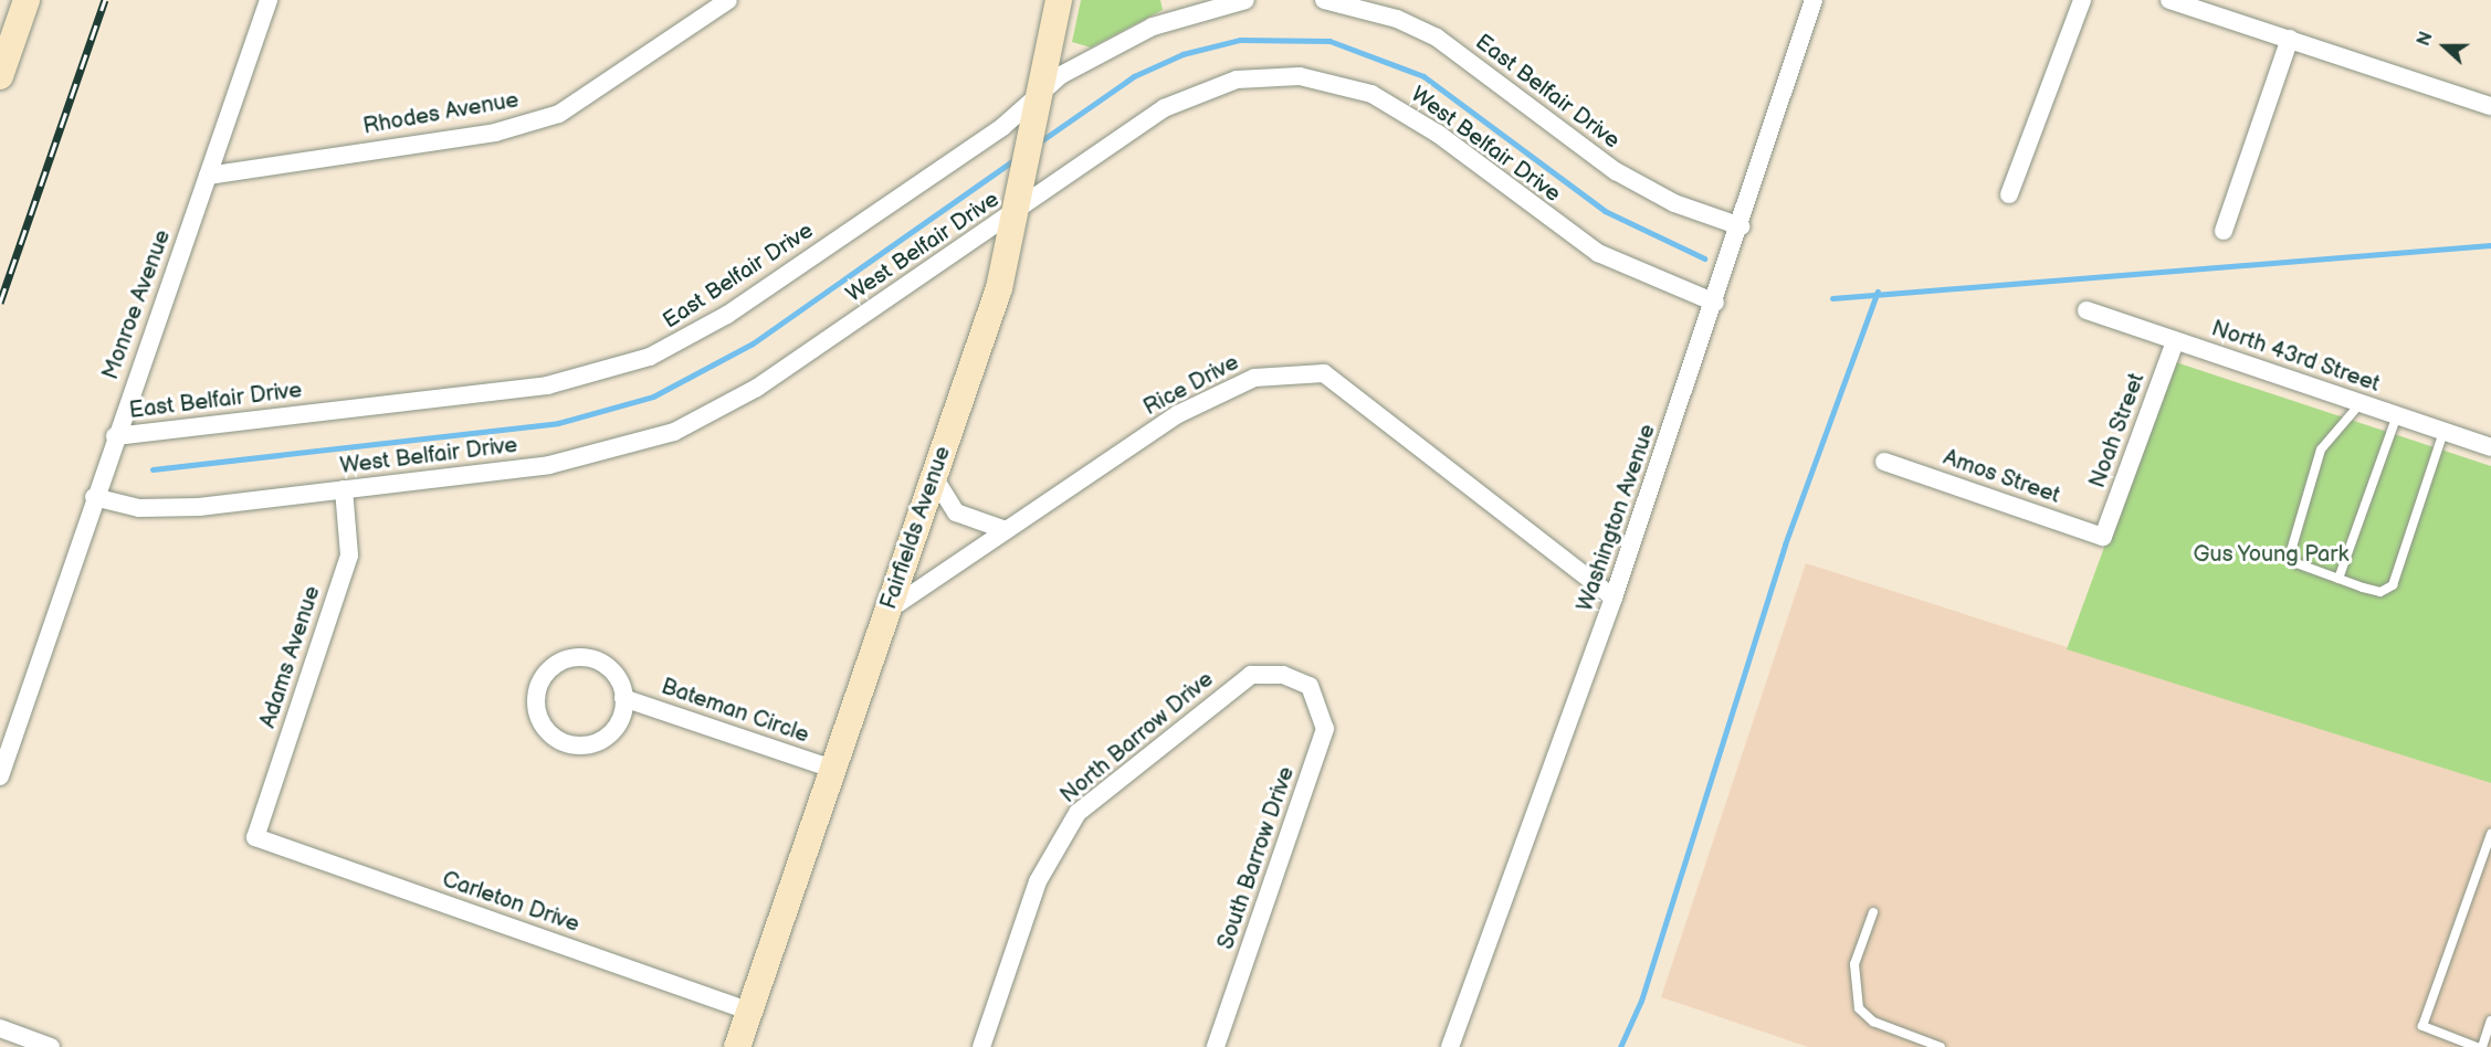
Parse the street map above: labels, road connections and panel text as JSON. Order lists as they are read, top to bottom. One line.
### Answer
{"streets":{"street":["East Belfair Drive","Rhodes Avenue","West Belfair Drive","Monroe Avenue","North 43rd Street","Rice Drive","Noah Street","Amos Street","Washington Avenue","Fairfields Avenue","Adams Avenue","Bateman Circle","North Barrow Drive","South Barrow Drive","Carleton Drive"]},"crossings":[["East Belfair Drive","Monroe Avenue"],["East Belfair Drive","Washington Avenue"],["East Belfair Drive","Fairfields Avenue"],["Rhodes Avenue","Monroe Avenue"],["West Belfair Drive","Monroe Avenue"],["West Belfair Drive","Washington Avenue"],["West Belfair Drive","Fairfields Avenue"],["West Belfair Drive","Adams Avenue"],["North 43rd Street","Noah Street"],["Rice Drive","Washington Avenue"],["Rice Drive","Fairfields Avenue"],["Noah Street","Amos Street"],["Fairfields Avenue","Bateman Circle"],["Fairfields Avenue","Carleton Drive"],["Adams Avenue","Carleton Drive"],["North Barrow Drive","South Barrow Drive"]],"parks":["Gus Young Park"],"north":"left"}
